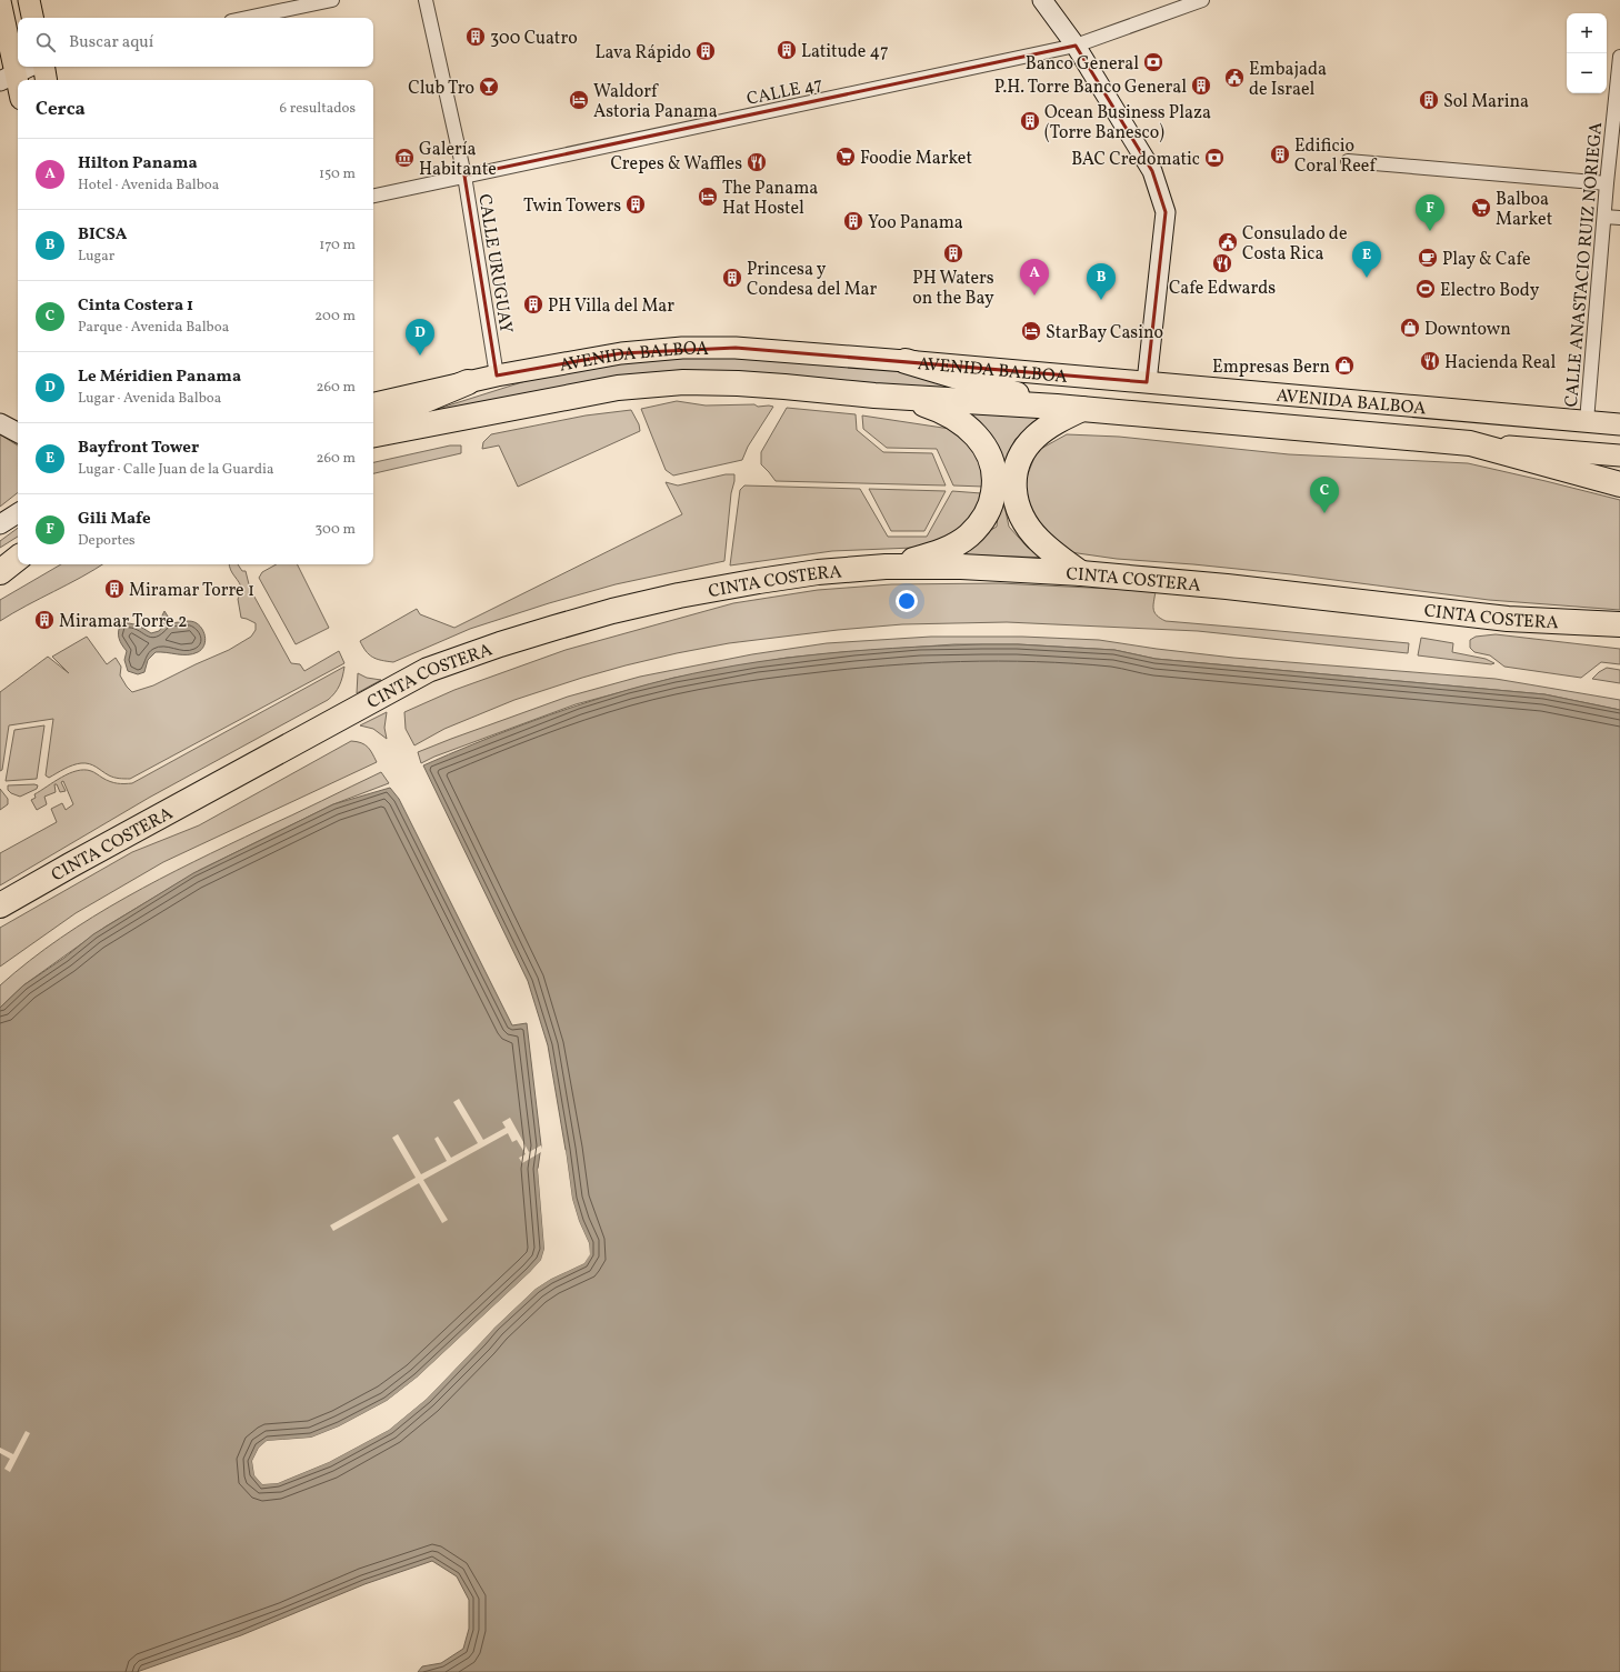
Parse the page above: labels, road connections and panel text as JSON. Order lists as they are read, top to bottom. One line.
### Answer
{"streets":{"highway":["AVENIDA BALBOA","CINTA COSTERA"],"street":["CALLE 47","CALLE URUGUAY","CALLE ANASTACIO RUIZ NORIEGA"]},"crossings":[["CALLE 47","CALLE URUGUAY"],["CALLE URUGUAY","AVENIDA BALBOA"],["CALLE ANASTACIO RUIZ NORIEGA","AVENIDA BALBOA"]],"places":{"building":["300 Cuatro","Latitude 47","Lava Rápido","P.H. Torre Banco General","Sol Marina","Ocean Business Plaza (Torre Banesco)","Edificio Coral Reef","Twin Towers","Yoo Panama","PH Waters on the Bay","Princesa y Condesa del Mar","PH Villa del Mar","Miramar Torre 1","Miramar Torre 2"],"bank":["Banco General","BAC Credomatic"],"public building":["Embajada de Israel","Consulado de Costa Rica"],"bar":["Club Tro"],"hotel":["Waldorf Astoria Panama","The Panama Hat Hostel","StarBay Casino"],"supermarket":["Foodie Market","Balboa Market"],"museum":["Galería Habitante"],"restaurant":["Crepes & Waffles","Cafe Edwards","Hacienda Real"],"cafe":["Play & Cafe"],"sports":["Electro Body"],"shop":["Downtown","Empresas Bern"]},"page":{"map_buttons":["+","−"],"search":"Buscar aquí","heading":["Cerca","6 resultados"],"list":[{"mark":"A","name":"Hilton Panama","note":"Hotel · Avenida Balboa","value":"150 m"},{"mark":"B","name":"BICSA","note":"Lugar","value":"170 m"},{"mark":"C","name":"Cinta Costera 1","note":"Parque · Avenida Balboa","value":"200 m"},{"mark":"D","name":"Le Méridien Panama","note":"Lugar · Avenida Balboa","value":"260 m"},{"mark":"E","name":"Bayfront Tower","note":"Lugar · Calle Juan de la Guardia","value":"260 m"},{"mark":"F","name":"Gili Mafe","note":"Deportes","value":"300 m"}],"pins":["F","E","A","B","D","C"]}}
